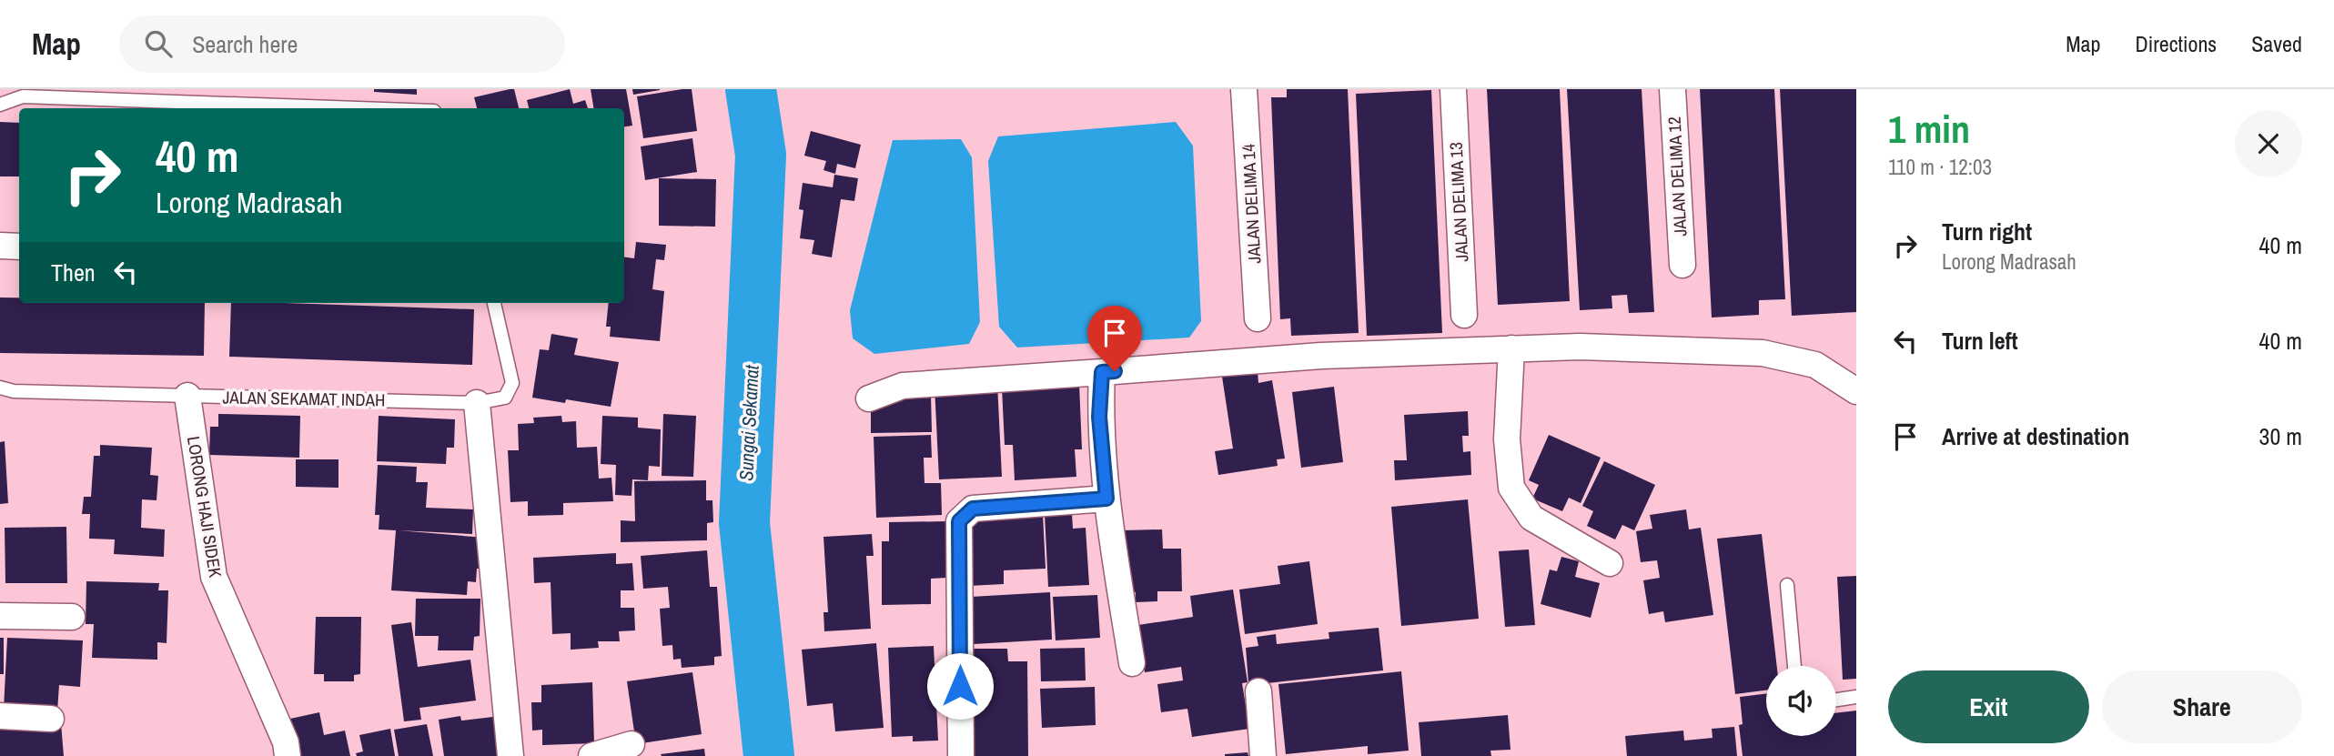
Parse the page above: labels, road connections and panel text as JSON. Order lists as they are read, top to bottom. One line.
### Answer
{"streets":{"street":["JALAN DELIMA 12","JALAN DELIMA 13","JALAN DELIMA 14","LORONG HAJI SIDEK"],"lane":["JALAN SEKAMAT INDAH"]},"crossings":[["JALAN SEKAMAT INDAH","LORONG HAJI SIDEK"]],"water":["Sungai Sekamat"],"page":{"header":"Map","search":"Search here","nav":["Map","Directions","Saved"],"heading":["1 min","110 m · 12:03"],"turn":["40 m","Lorong Madrasah"],"list":[{"name":"Turn right","note":"Lorong Madrasah","value":"40 m"},{"name":"Turn left","value":"40 m"},{"name":"Arrive at destination","value":"30 m"}],"then":"Then","buttons":["Exit","Share"]}}
